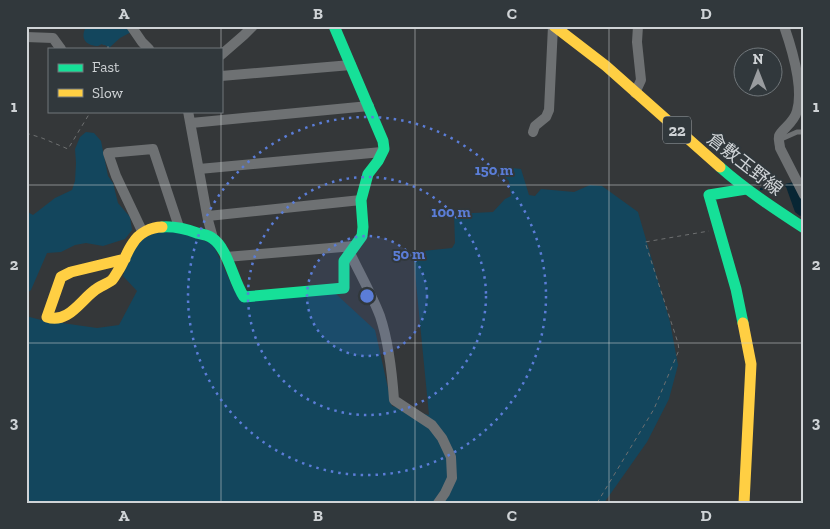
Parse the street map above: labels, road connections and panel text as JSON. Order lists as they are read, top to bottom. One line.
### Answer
{"streets":{"street":["22","倉敷玉野線"]},"legend":["Fast","Slow"],"north":"top","grid":{"columns":["A","B","C","D"],"rows":["1","2","3"]},"rings":["150 m","100 m","50 m"]}
